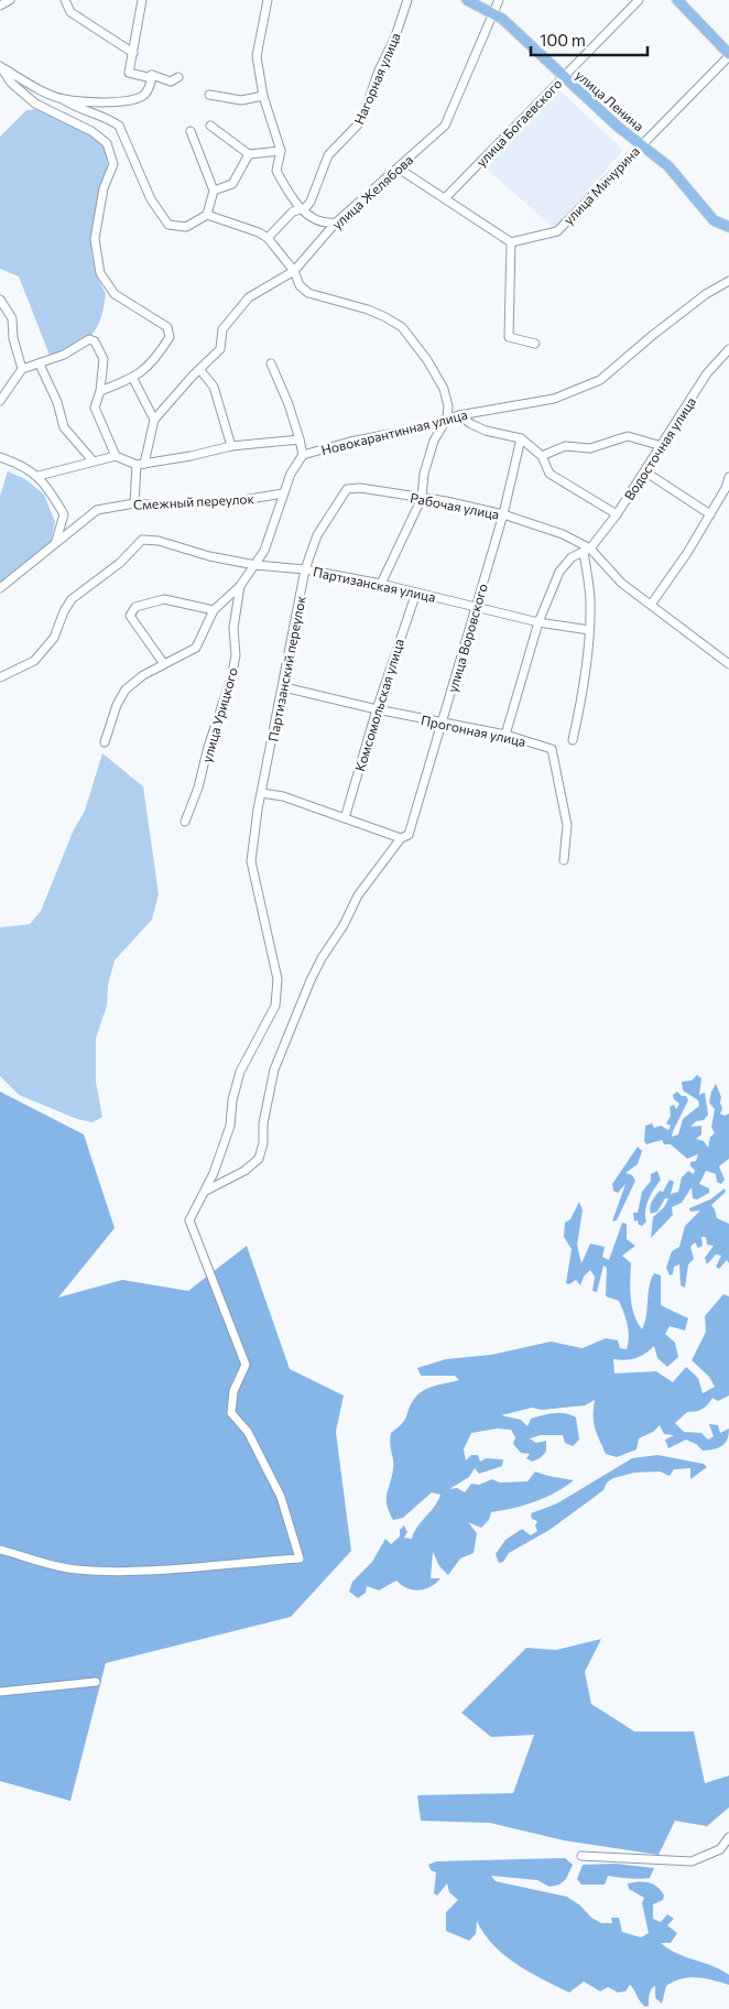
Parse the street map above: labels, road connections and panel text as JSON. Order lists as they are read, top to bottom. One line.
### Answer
{"streets":{"main road":["улица Ленина"],"street":["Нагорная улица","улица Богаевского","улица Мичурина","улица Желябова","Новокарантинная улица","Водосточная улица","Смежный переулок","Рабочая улица","Партизанская улица","улица Воровского","Партизанский переулок","Комсомольская улица","улица Урицкого","Прогонная улица"]},"crossings":[["улица Ленина","улица Богаевского"],["улица Ленина","улица Мичурина"],["улица Ленина","улица Желябова"],["улица Желябова","Новокарантинная улица"],["Новокарантинная улица","улица Урицкого"],["Водосточная улица","Рабочая улица"],["Водосточная улица","Партизанская улица"],["Водосточная улица","Прогонная улица"],["Смежный переулок","улица Урицкого"],["Рабочая улица","улица Воровского"],["Рабочая улица","Партизанский переулок"],["Партизанская улица","улица Воровского"],["Партизанская улица","Партизанский переулок"],["Партизанская улица","Комсомольская улица"],["Партизанская улица","улица Урицкого"],["улица Воровского","Партизанский переулок"],["улица Воровского","Прогонная улица"],["Партизанский переулок","Прогонная улица"],["Комсомольская улица","Прогонная улица"]],"scale_bar":"100 m"}
